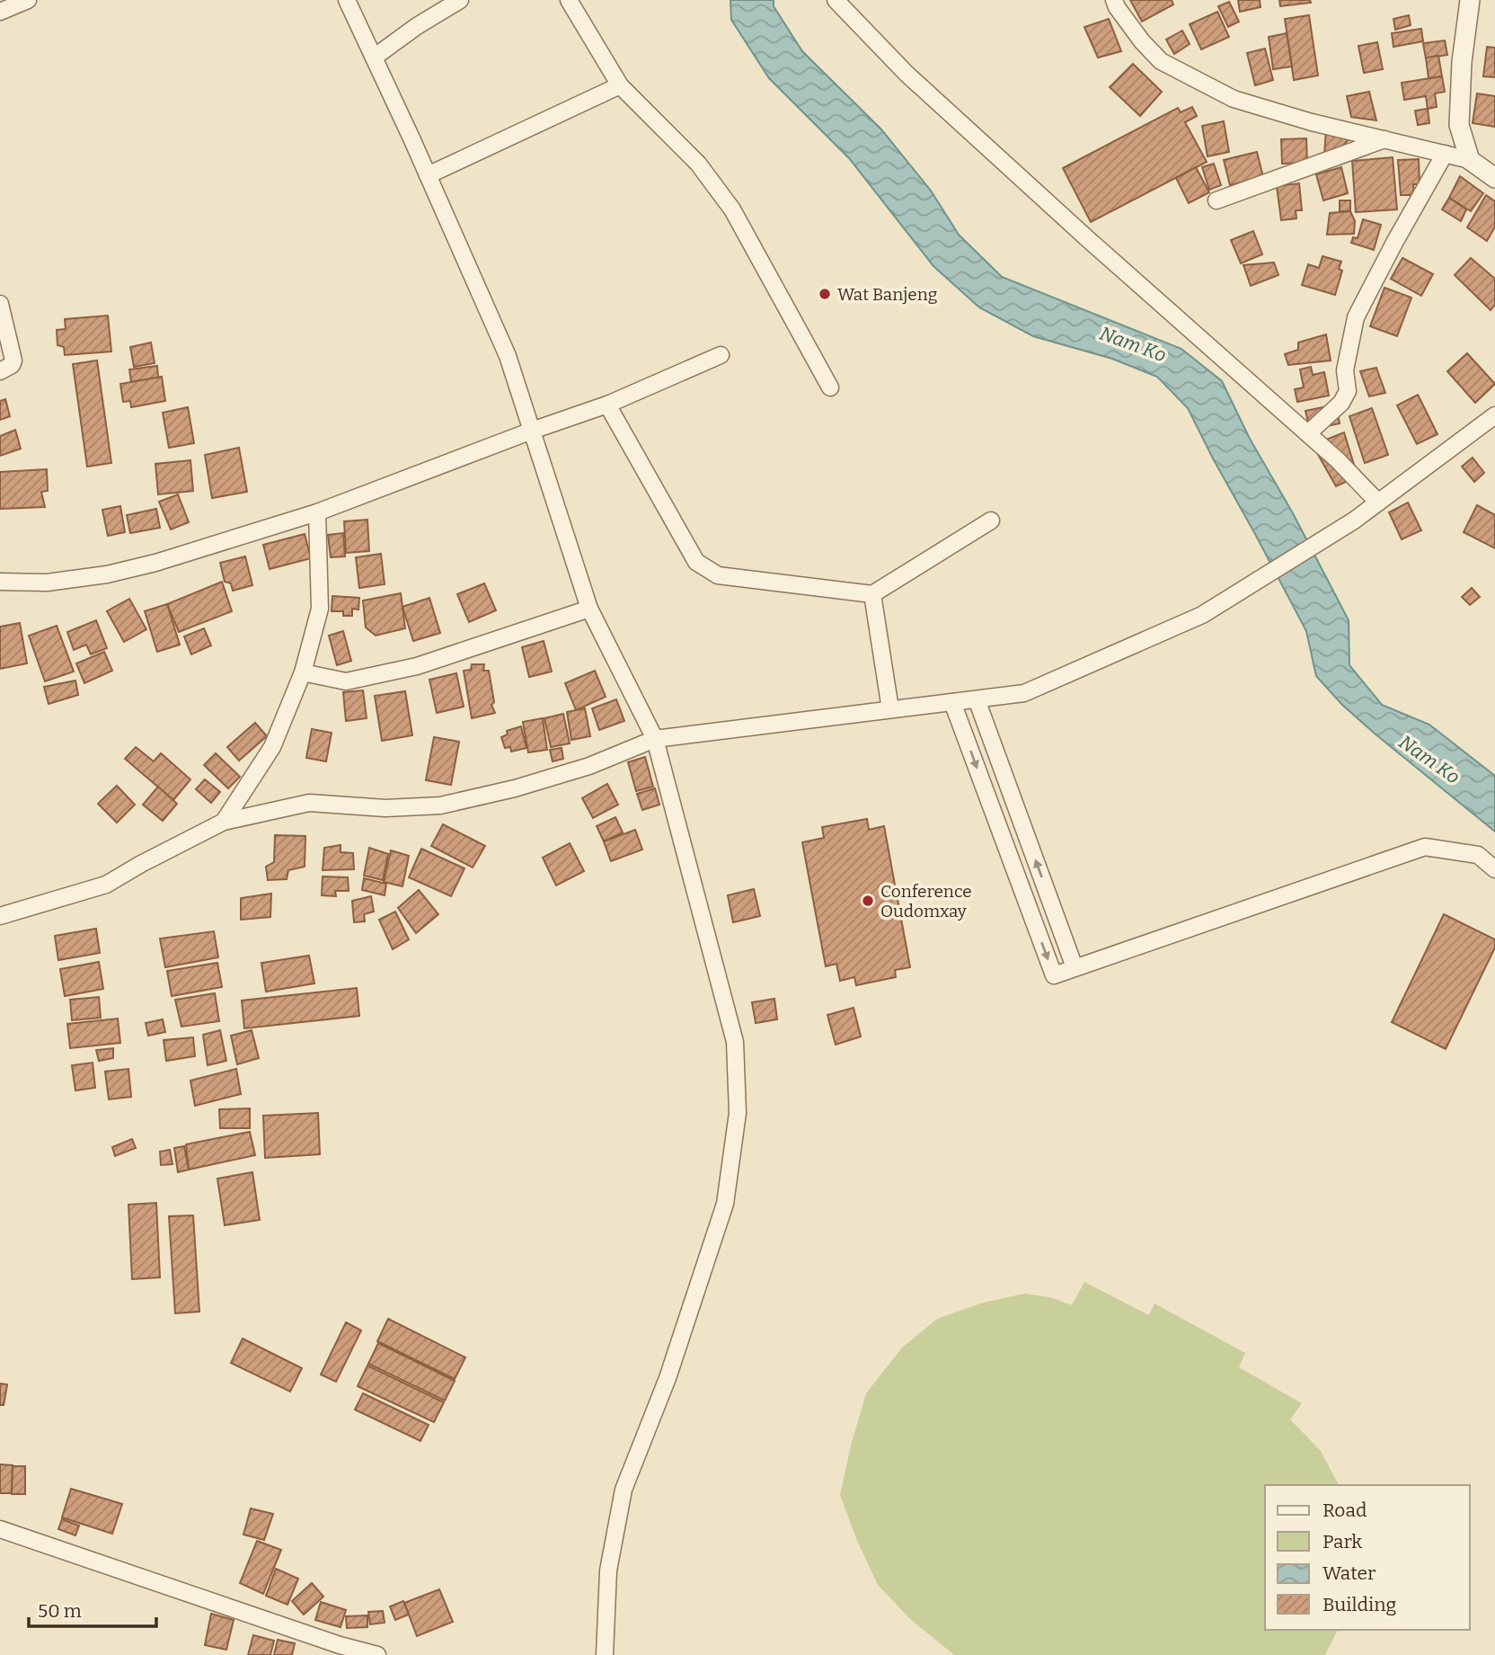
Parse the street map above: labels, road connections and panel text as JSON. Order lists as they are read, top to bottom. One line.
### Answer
{"water":["Nam Ko"],"places":["Wat Banjeng","Conference Oudomxay"],"legend":["Road","Park","Water","Building"],"scale_bar":"50 m"}
